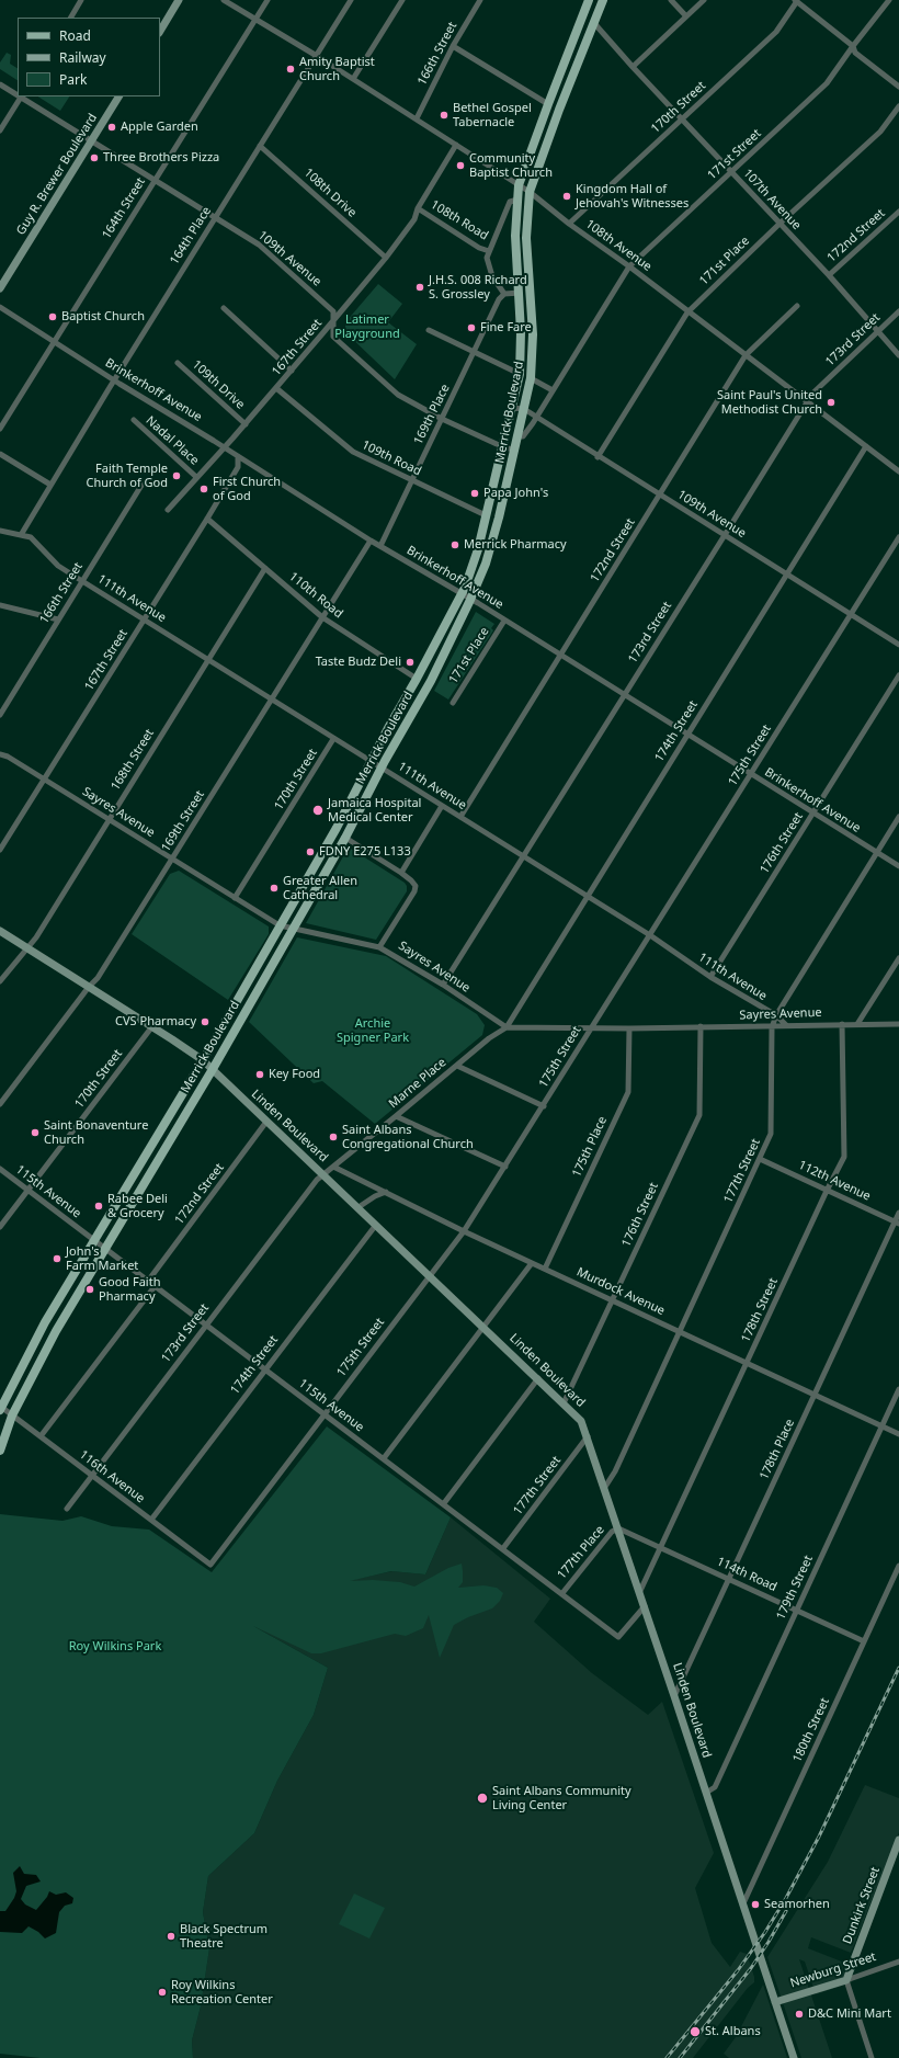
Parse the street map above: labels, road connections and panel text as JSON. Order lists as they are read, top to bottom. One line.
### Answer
{"streets":{"main road":["Guy R. Brewer Boulevard","Merrick Boulevard","Linden Boulevard","Dunkirk Street","Newburg Street"],"street":["166th Street","170th Street","171st Street","108th Drive","107th Avenue","164th Street","108th Road","164th Place","172nd Street","108th Avenue","109th Avenue","171st Place","173rd Street","167th Street","109th Drive","Brinkerhoff Avenue","169th Place","Nadal Place","109th Road","110th Road","111th Avenue","174th Street","175th Street","168th Street","Sayres Avenue","169th Street","176th Street","Marne Place","175th Place","177th Street","112th Avenue","115th Avenue","Murdock Avenue","178th Street","178th Place","116th Avenue","177th Place","114th Road","179th Street","180th Street"]},"crossings":[["166th Street","108th Avenue"],["166th Street","111th Avenue"],["170th Street","107th Avenue"],["170th Street","108th Avenue"],["170th Street","111th Avenue"],["170th Street","Sayres Avenue"],["170th Street","Linden Boulevard"],["170th Street","115th Avenue"],["171st Street","107th Avenue"],["171st Street","108th Avenue"],["171st Street","109th Avenue"],["171st Street","Merrick Boulevard"],["Guy R. Brewer Boulevard","109th Avenue"],["108th Drive","164th Place"],["108th Drive","167th Street"],["107th Avenue","172nd Street"],["107th Avenue","171st Place"],["107th Avenue","173rd Street"],["107th Avenue","Merrick Boulevard"],["164th Street","108th Avenue"],["164th Street","109th Avenue"],["164th Street","Brinkerhoff Avenue"],["108th Road","167th Street"],["164th Place","108th Avenue"],["164th Place","109th Avenue"],["164th Place","Brinkerhoff Avenue"],["164th Place","111th Avenue"],["172nd Street","108th Avenue"],["172nd Street","109th Avenue"],["172nd Street","Brinkerhoff Avenue"],["172nd Street","111th Avenue"],["172nd Street","Linden Boulevard"],["172nd Street","115th Avenue"],["108th Avenue","171st Place"],["108th Avenue","173rd Street"],["108th Avenue","167th Street"],["108th Avenue","Merrick Boulevard"],["108th Avenue","174th Street"],["109th Avenue","171st Place"],["109th Avenue","173rd Street"],["109th Avenue","167th Street"],["109th Avenue","Merrick Boulevard"],["109th Avenue","169th Place"],["109th Avenue","174th Street"],["109th Avenue","175th Street"],["171st Place","Brinkerhoff Avenue"],["173rd Street","Brinkerhoff Avenue"],["173rd Street","111th Avenue"],["173rd Street","Sayres Avenue"],["173rd Street","Marne Place"],["173rd Street","Linden Boulevard"],["173rd Street","115th Avenue"],["173rd Street","116th Avenue"],["167th Street","109th Drive"],["167th Street","Brinkerhoff Avenue"],["167th Street","Nadal Place"],["167th Street","109th Road"],["167th Street","110th Road"],["167th Street","111th Avenue"],["167th Street","Sayres Avenue"],["Brinkerhoff Avenue","Merrick Boulevard"],["Brinkerhoff Avenue","169th Place"],["Brinkerhoff Avenue","174th Street"],["Brinkerhoff Avenue","175th Street"],["Brinkerhoff Avenue","169th Street"],["Brinkerhoff Avenue","176th Street"],["Brinkerhoff Avenue","177th Street"],["Merrick Boulevard","109th Road"],["Merrick Boulevard","110th Road"],["Merrick Boulevard","111th Avenue"],["Merrick Boulevard","Sayres Avenue"],["Merrick Boulevard","Linden Boulevard"],["Merrick Boulevard","115th Avenue"],["Merrick Boulevard","116th Avenue"],["169th Place","109th Road"],["110th Road","168th Street"],["110th Road","169th Street"],["111th Avenue","174th Street"],["111th Avenue","175th Street"],["111th Avenue","168th Street"],["111th Avenue","Sayres Avenue"],["111th Avenue","169th Street"],["111th Avenue","176th Street"],["111th Avenue","177th Street"],["174th Street","Sayres Avenue"],["174th Street","Marne Place"],["174th Street","Linden Boulevard"],["174th Street","115th Avenue"],["174th Street","116th Avenue"],["175th Street","Sayres Avenue"],["175th Street","Linden Boulevard"],["175th Street","115th Avenue"],["175th Street","Murdock Avenue"],["175th Street","116th Avenue"],["168th Street","Sayres Avenue"],["168th Street","Linden Boulevard"],["Sayres Avenue","169th Street"],["Sayres Avenue","176th Street"],["Sayres Avenue","Marne Place"],["Sayres Avenue","175th Place"],["Sayres Avenue","177th Street"],["Sayres Avenue","178th Street"],["169th Street","Linden Boulevard"],["176th Street","Linden Boulevard"],["176th Street","Murdock Avenue"],["Marne Place","Linden Boulevard"],["Marne Place","Murdock Avenue"],["Linden Boulevard","177th Street"],["Linden Boulevard","115th Avenue"],["Linden Boulevard","178th Street"],["Linden Boulevard","178th Place"],["Linden Boulevard","177th Place"],["Linden Boulevard","114th Road"],["Linden Boulevard","179th Street"],["Linden Boulevard","180th Street"],["Linden Boulevard","Newburg Street"],["175th Place","Murdock Avenue"],["177th Street","112th Avenue"],["177th Street","115th Avenue"],["177th Street","Murdock Avenue"],["112th Avenue","178th Street"],["112th Avenue","178th Place"],["115th Avenue","177th Place"],["Murdock Avenue","178th Street"],["Murdock Avenue","178th Place"],["Murdock Avenue","179th Street"],["178th Street","114th Road"],["178th Place","114th Road"],["177th Place","114th Road"],["114th Road","179th Street"],["114th Road","180th Street"],["Dunkirk Street","Newburg Street"]],"parks":["Latimer Playground","Archie Spigner Park","Roy Wilkins Park"],"places":["Amity Baptist Church","Bethel Gospel Tabernacle","Apple Garden","Three Brothers Pizza","Community Baptist Church","Kingdom Hall of Jehovah's Witnesses","J.H.S. 008 Richard S. Grossley","Baptist Church","Fine Fare","Saint Paul's United Methodist Church","Faith Temple Church of God","First Church of God","Papa John's","Merrick Pharmacy","Taste Budz Deli","Jamaica Hospital Medical Center","FDNY E275 L133","Greater Allen Cathedral","CVS Pharmacy","Key Food","Saint Bonaventure Church","Saint Albans Congregational Church","Rabee Deli & Grocery","John's Farm Market","Good Faith Pharmacy","Saint Albans Community Living Center","Seamorhen","Black Spectrum Theatre","Roy Wilkins Recreation Center","D&C Mini Mart","St. Albans"],"legend":["Road","Railway","Park"]}
